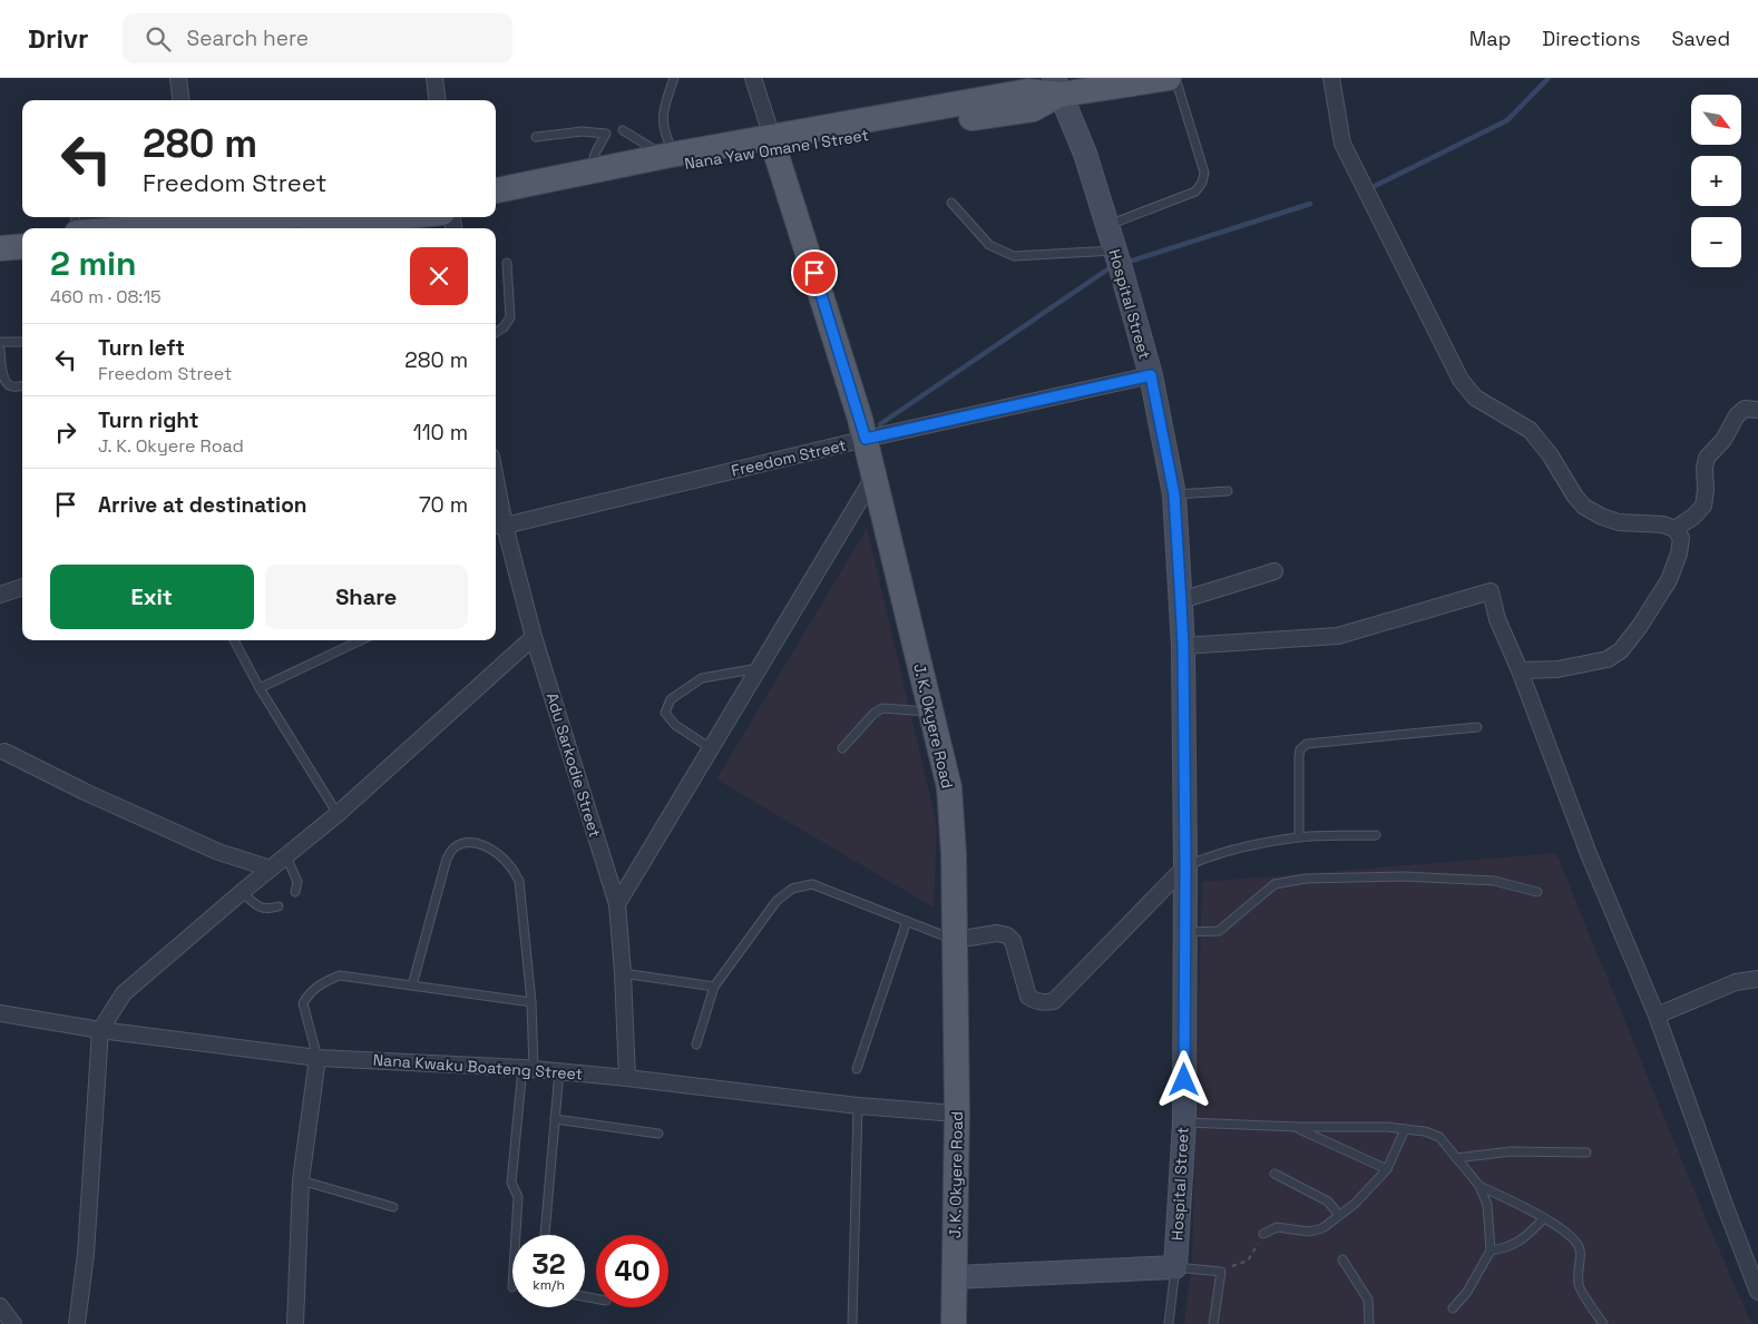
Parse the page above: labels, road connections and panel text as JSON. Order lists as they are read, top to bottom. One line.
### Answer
{"streets":{"main road":["Nana Yaw Omane I Street","J. K. Okyere Road"],"street":["Hospital Street","Freedom Street","Adu Sarkodie Street","Nana Kwaku Boateng Street"]},"crossings":[["Nana Yaw Omane I Street","Hospital Street"],["Nana Yaw Omane I Street","J. K. Okyere Road"],["Hospital Street","Freedom Street"],["Freedom Street","J. K. Okyere Road"],["Freedom Street","Adu Sarkodie Street"],["J. K. Okyere Road","Nana Kwaku Boateng Street"],["Adu Sarkodie Street","Nana Kwaku Boateng Street"]],"north":"bottom right","page":{"header":"Drivr","search":"Search here","nav":["Map","Directions","Saved"],"map_buttons":["+","−"],"turn":["280 m","Freedom Street"],"heading":["2 min","460 m · 08:15"],"list":[{"name":"Turn left","note":"Freedom Street","value":"280 m"},{"name":"Turn right","note":"J. K. Okyere Road","value":"110 m"},{"name":"Arrive at destination","value":"70 m"}],"buttons":["Exit","Share"],"speed":"32 km/h","limit":"40"}}
